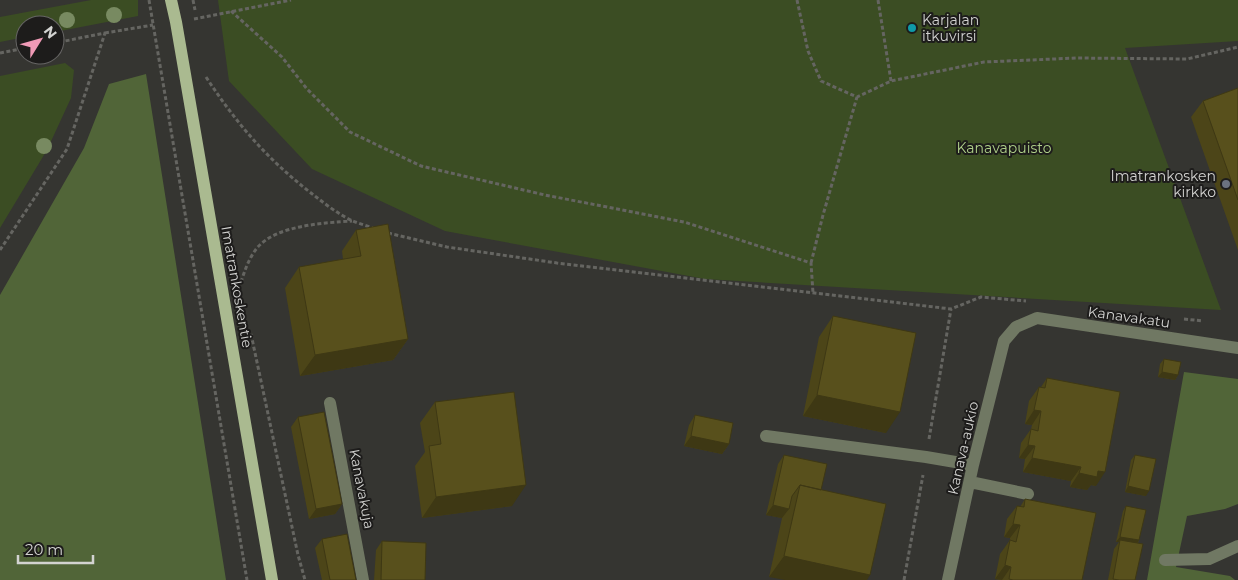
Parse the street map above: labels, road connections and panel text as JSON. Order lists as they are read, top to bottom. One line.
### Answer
{"streets":{"main road":["Imatrankoskentie"],"street":["Kanavakatu","Kanava-aukio","Kanavakuja"]},"crossings":[["Kanavakatu","Kanava-aukio"]],"parks":["Kanavapuisto"],"places":["Karjalan itkuvirsi","Imatrankosken kirkko"],"scale_bar":"20 m","north":"top right"}
